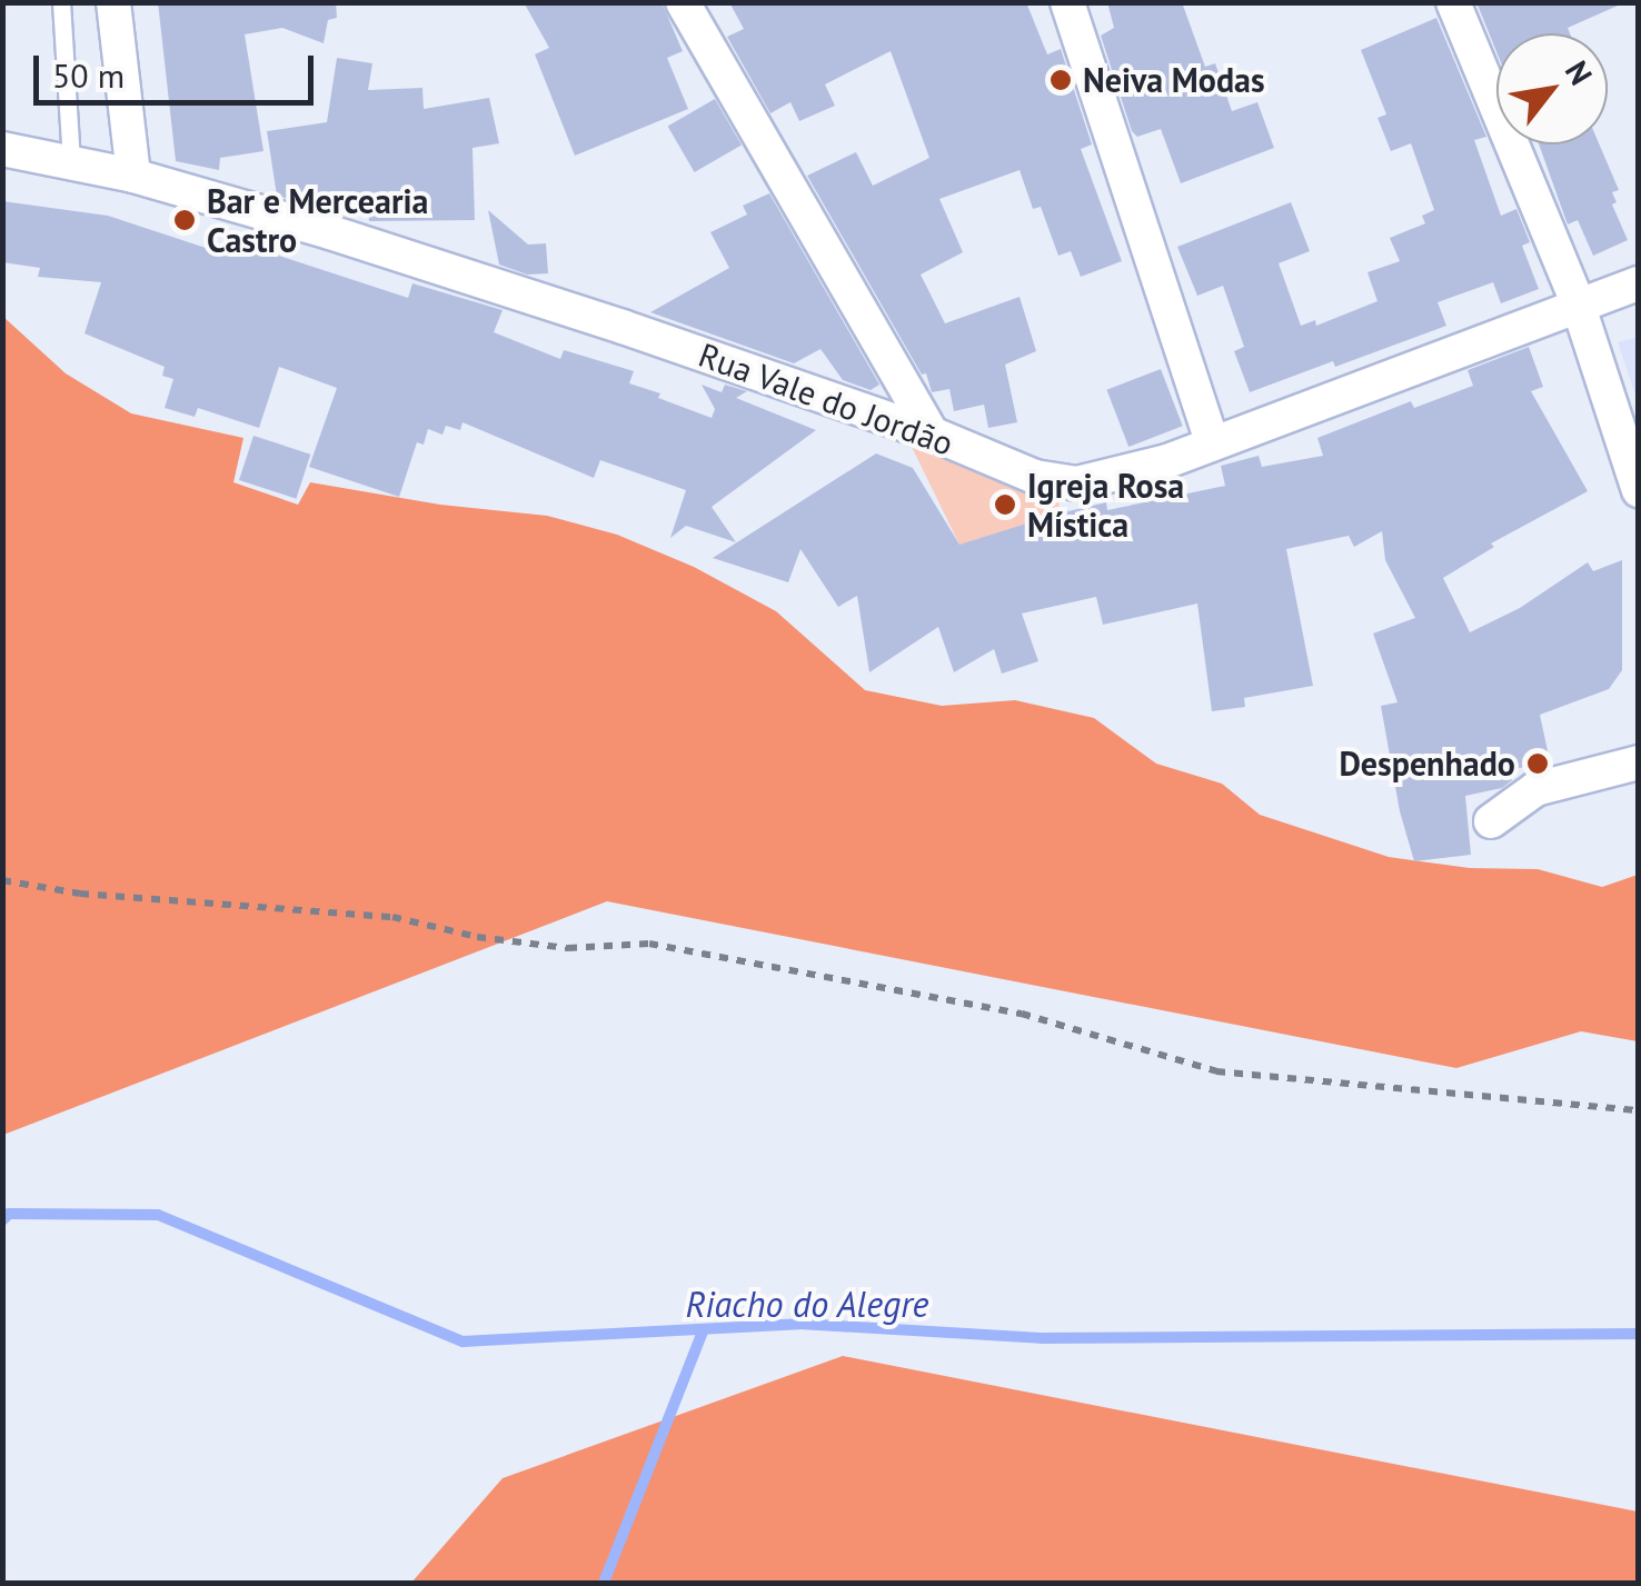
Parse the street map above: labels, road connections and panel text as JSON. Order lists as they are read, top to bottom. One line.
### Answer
{"streets":{"street":["Rua Vale do Jordão"]},"water":["Riacho do Alegre"],"places":["Neiva Modas","Bar e Mercearia Castro","Igreja Rosa Mística","Despenhado"],"scale_bar":"50 m","north":"top right"}
